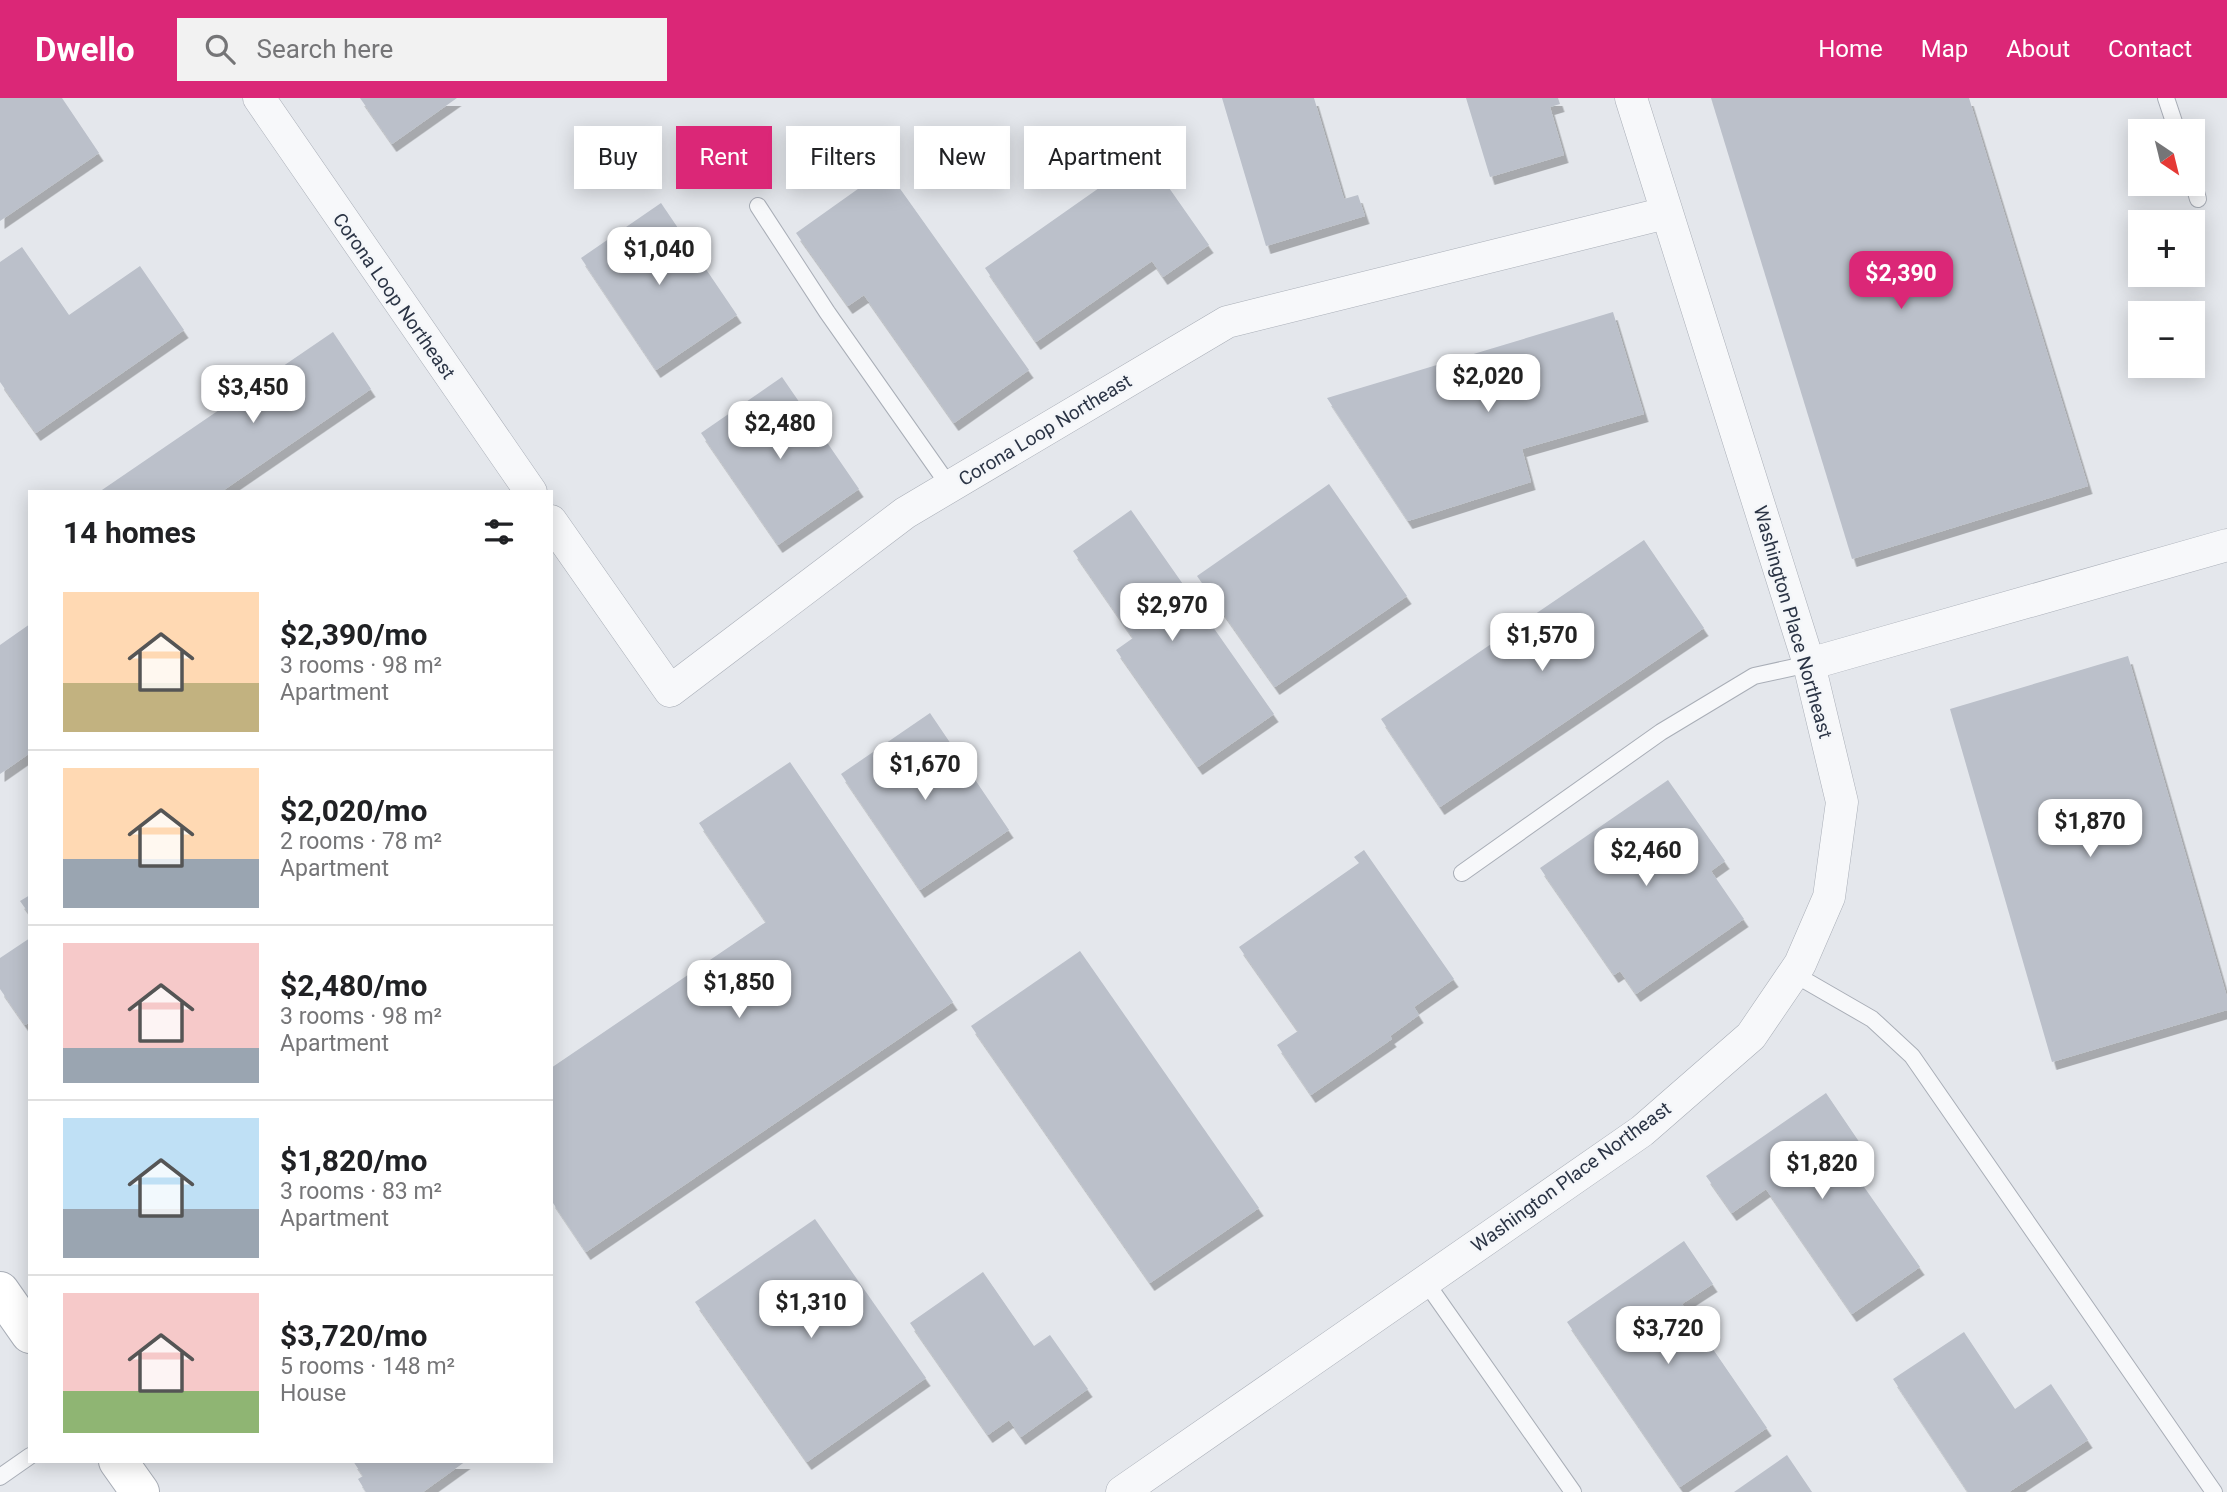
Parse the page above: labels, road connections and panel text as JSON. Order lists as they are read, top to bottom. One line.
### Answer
{"streets":{"street":["Corona Loop Northeast","Washington Place Northeast"]},"crossings":[["Corona Loop Northeast","Washington Place Northeast"]],"north":"bottom right","page":{"header":"Dwello","search":"Search here","nav":["Home","Map","About","Contact"],"map_buttons":["+","−"],"chip":["Buy","Rent","Filters","New","Apartment"],"price":["$1,040","$2,390","$2,020","$3,450","$2,480","$2,970","$1,570","$1,670","$1,870","$2,460","$1,850","$1,820","$1,310","$3,720"],"heading":"14 homes","list":[{"name":"$2,390/mo","note":"3 rooms · 98 m² · Apartment"},{"name":"$2,020/mo","note":"2 rooms · 78 m² · Apartment"},{"name":"$2,480/mo","note":"3 rooms · 98 m² · Apartment"},{"name":"$1,820/mo","note":"3 rooms · 83 m² · Apartment"},{"name":"$3,720/mo","note":"5 rooms · 148 m² · House"}]}}
